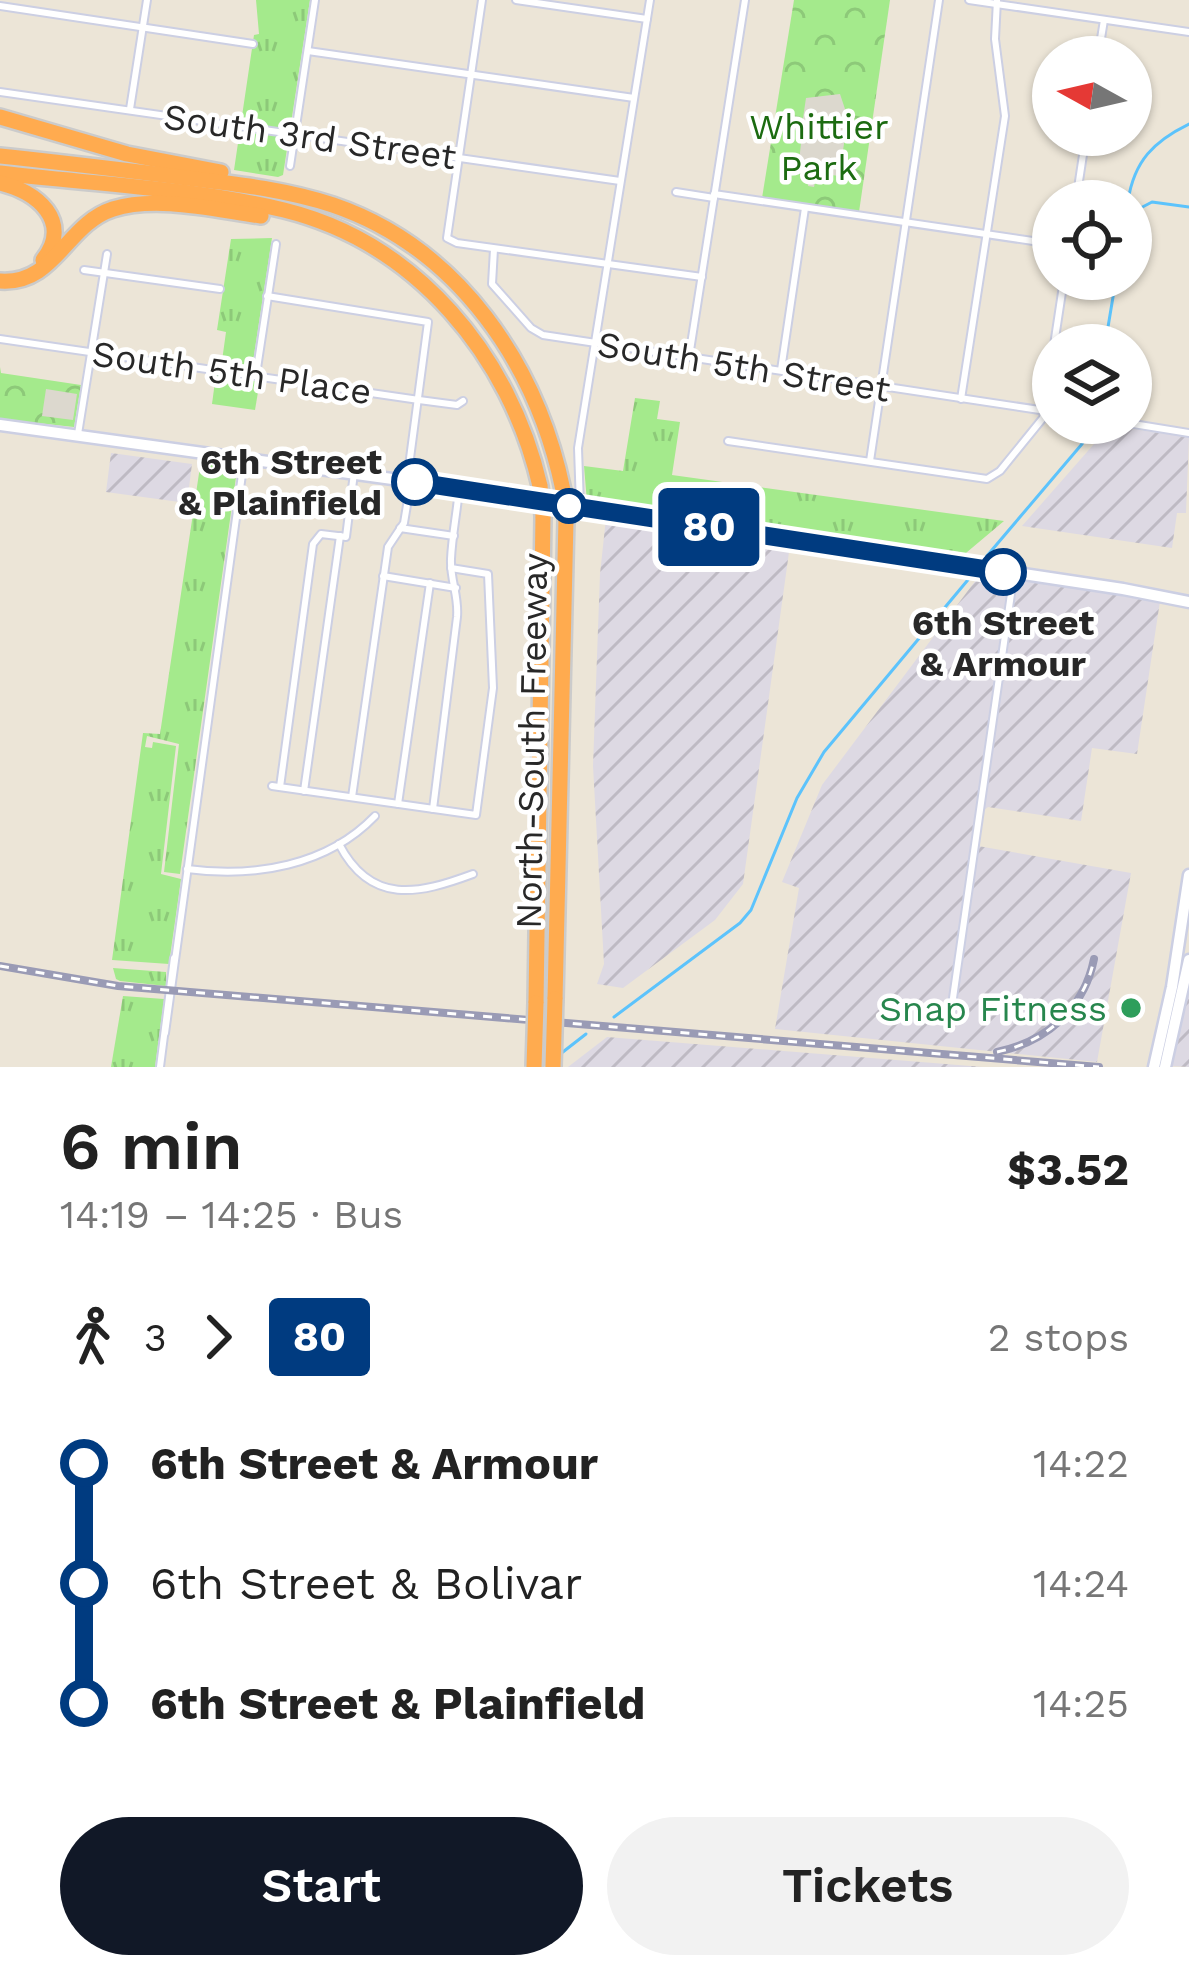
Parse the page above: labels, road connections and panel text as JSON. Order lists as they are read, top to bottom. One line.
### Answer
{"streets":{"highway":["North-South Freeway"],"street":["South 3rd Street","South 5th Street","South 5th Place"]},"parks":["Whittier Park"],"places":["6th Street & Plainfield","6th Street & Armour","Snap Fitness"],"lines":["bus line 80"],"north":"left","page":{"on_map":"80","heading":["6 min","14:19 – 14:25 · Bus","$3.52"],"legs":["3","80","2 stops"],"list":[{"name":"6th Street & Armour","value":"14:22"},{"name":"6th Street & Bolivar","value":"14:24"},{"name":"6th Street & Plainfield","value":"14:25"}],"buttons":["Start","Tickets"]}}
